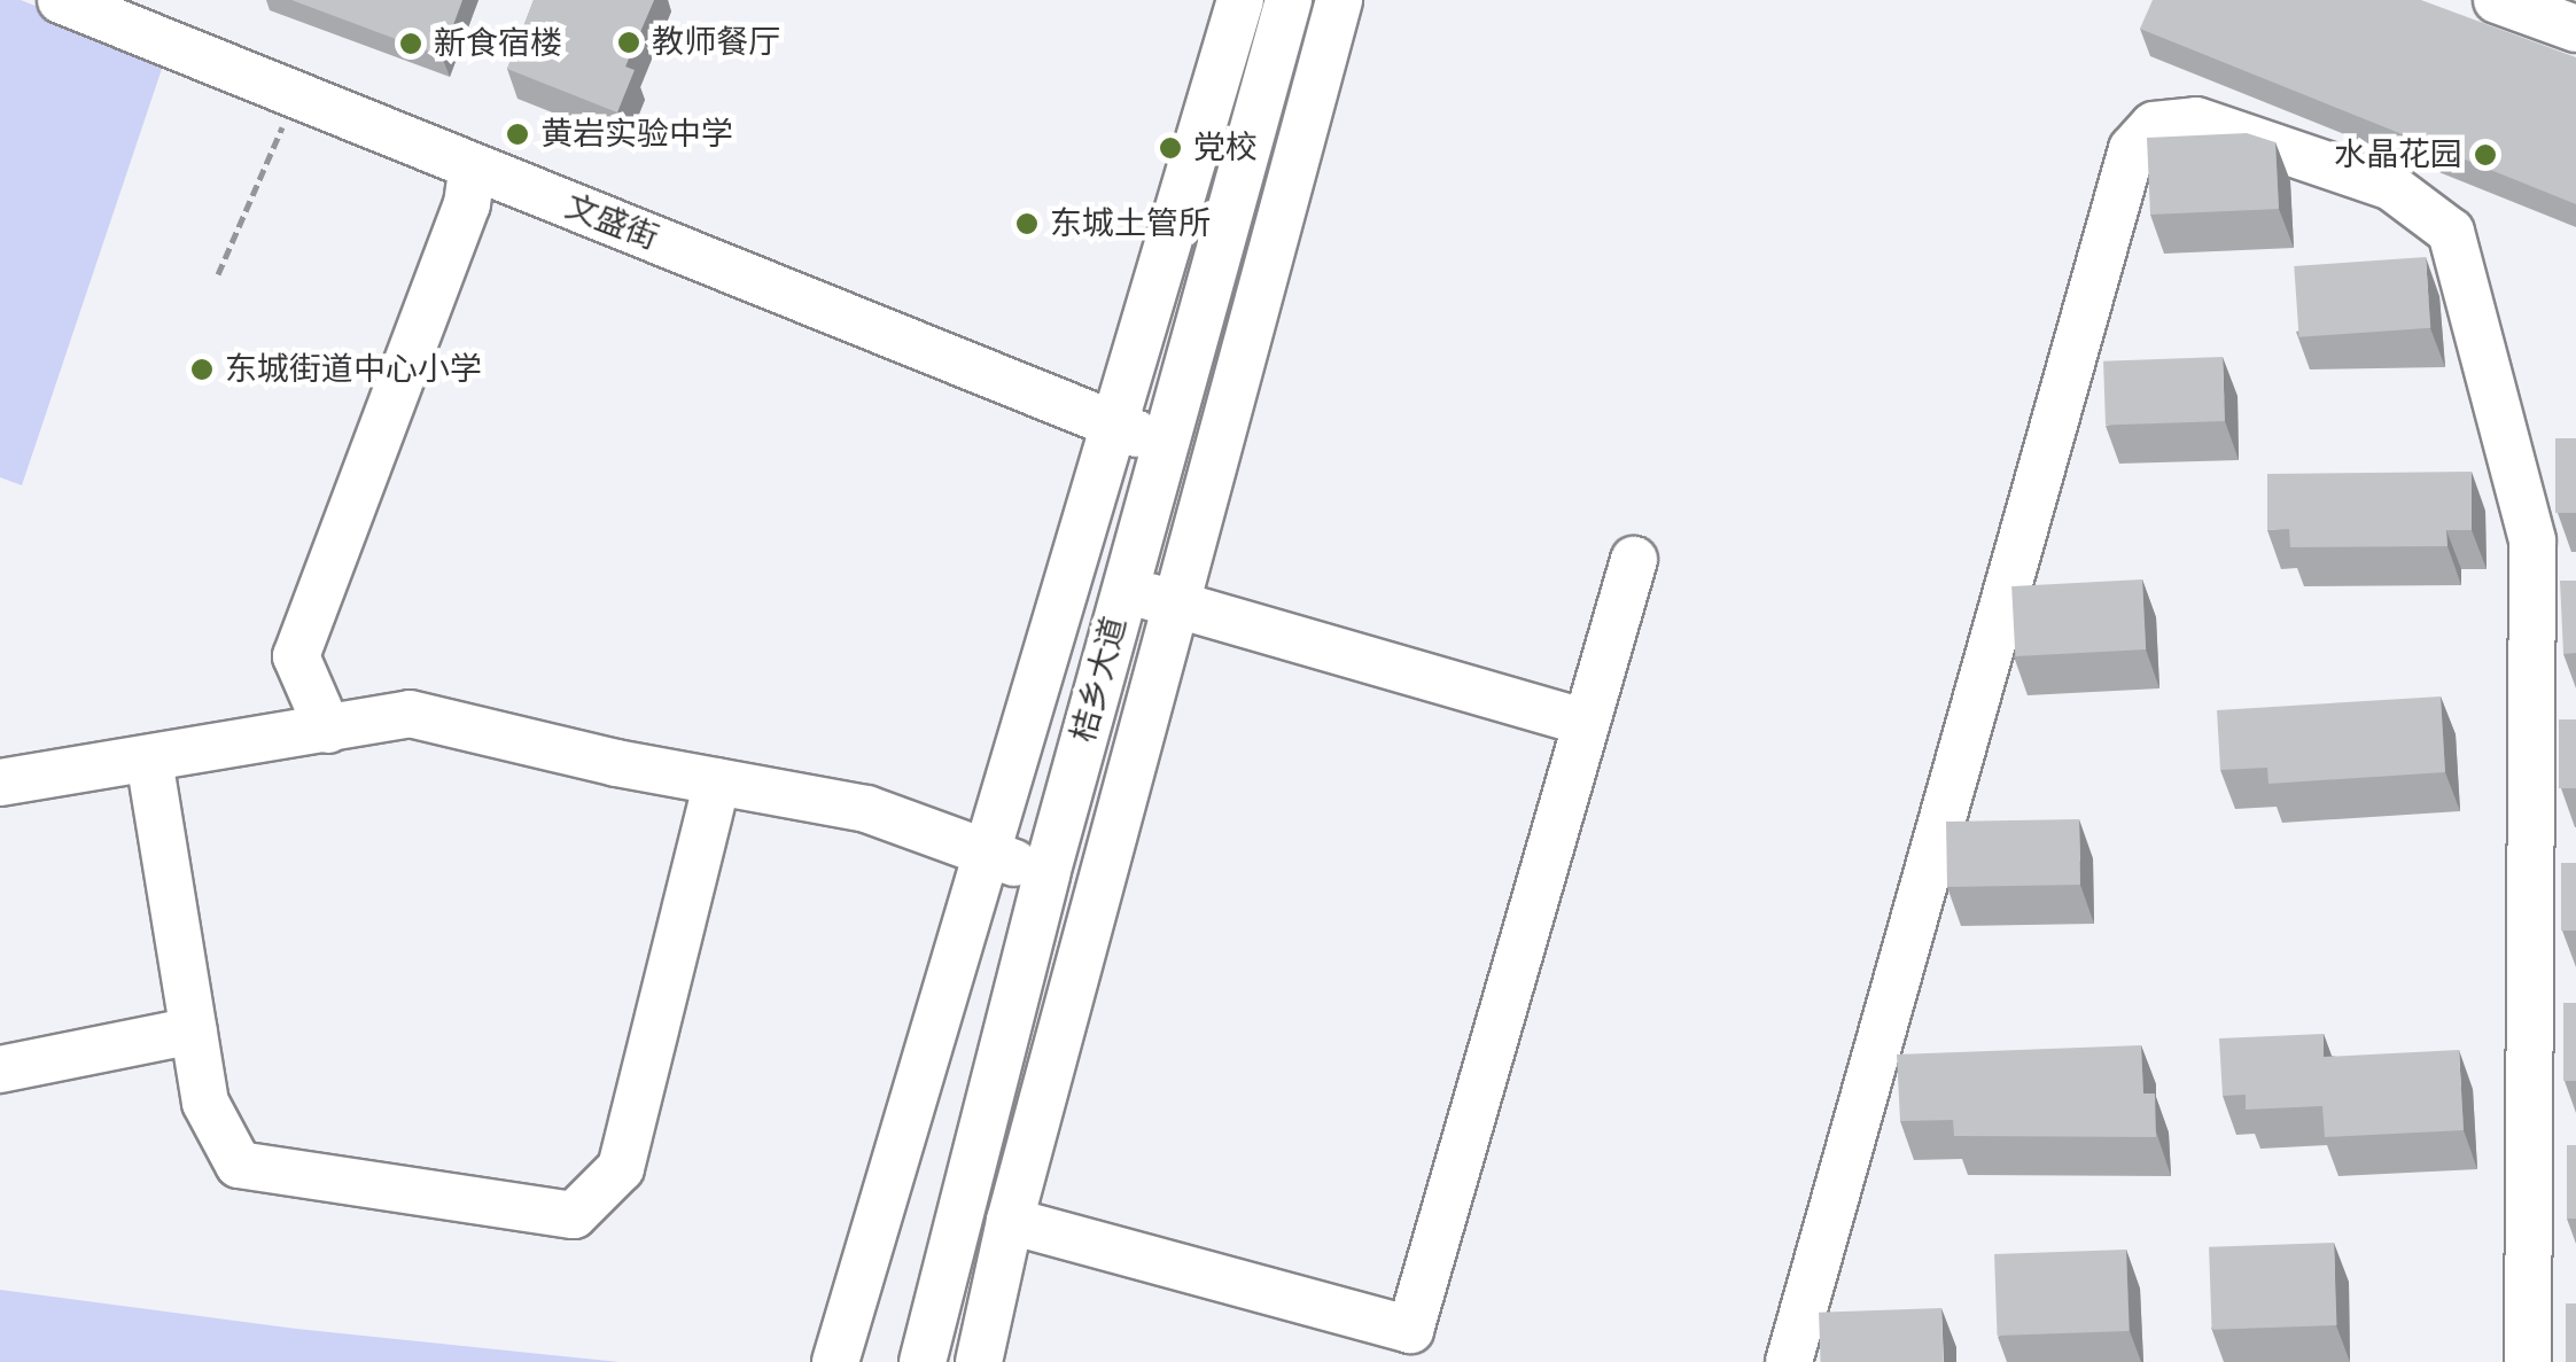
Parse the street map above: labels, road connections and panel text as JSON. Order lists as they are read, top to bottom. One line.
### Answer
{"streets":{"street":["文盛街","桔乡大道"]},"crossings":[["文盛街","桔乡大道"]],"places":["教师餐厅","新食宿楼","黄岩实验中学","党校","水晶花园","东城土管所","东城街道中心小学"]}
